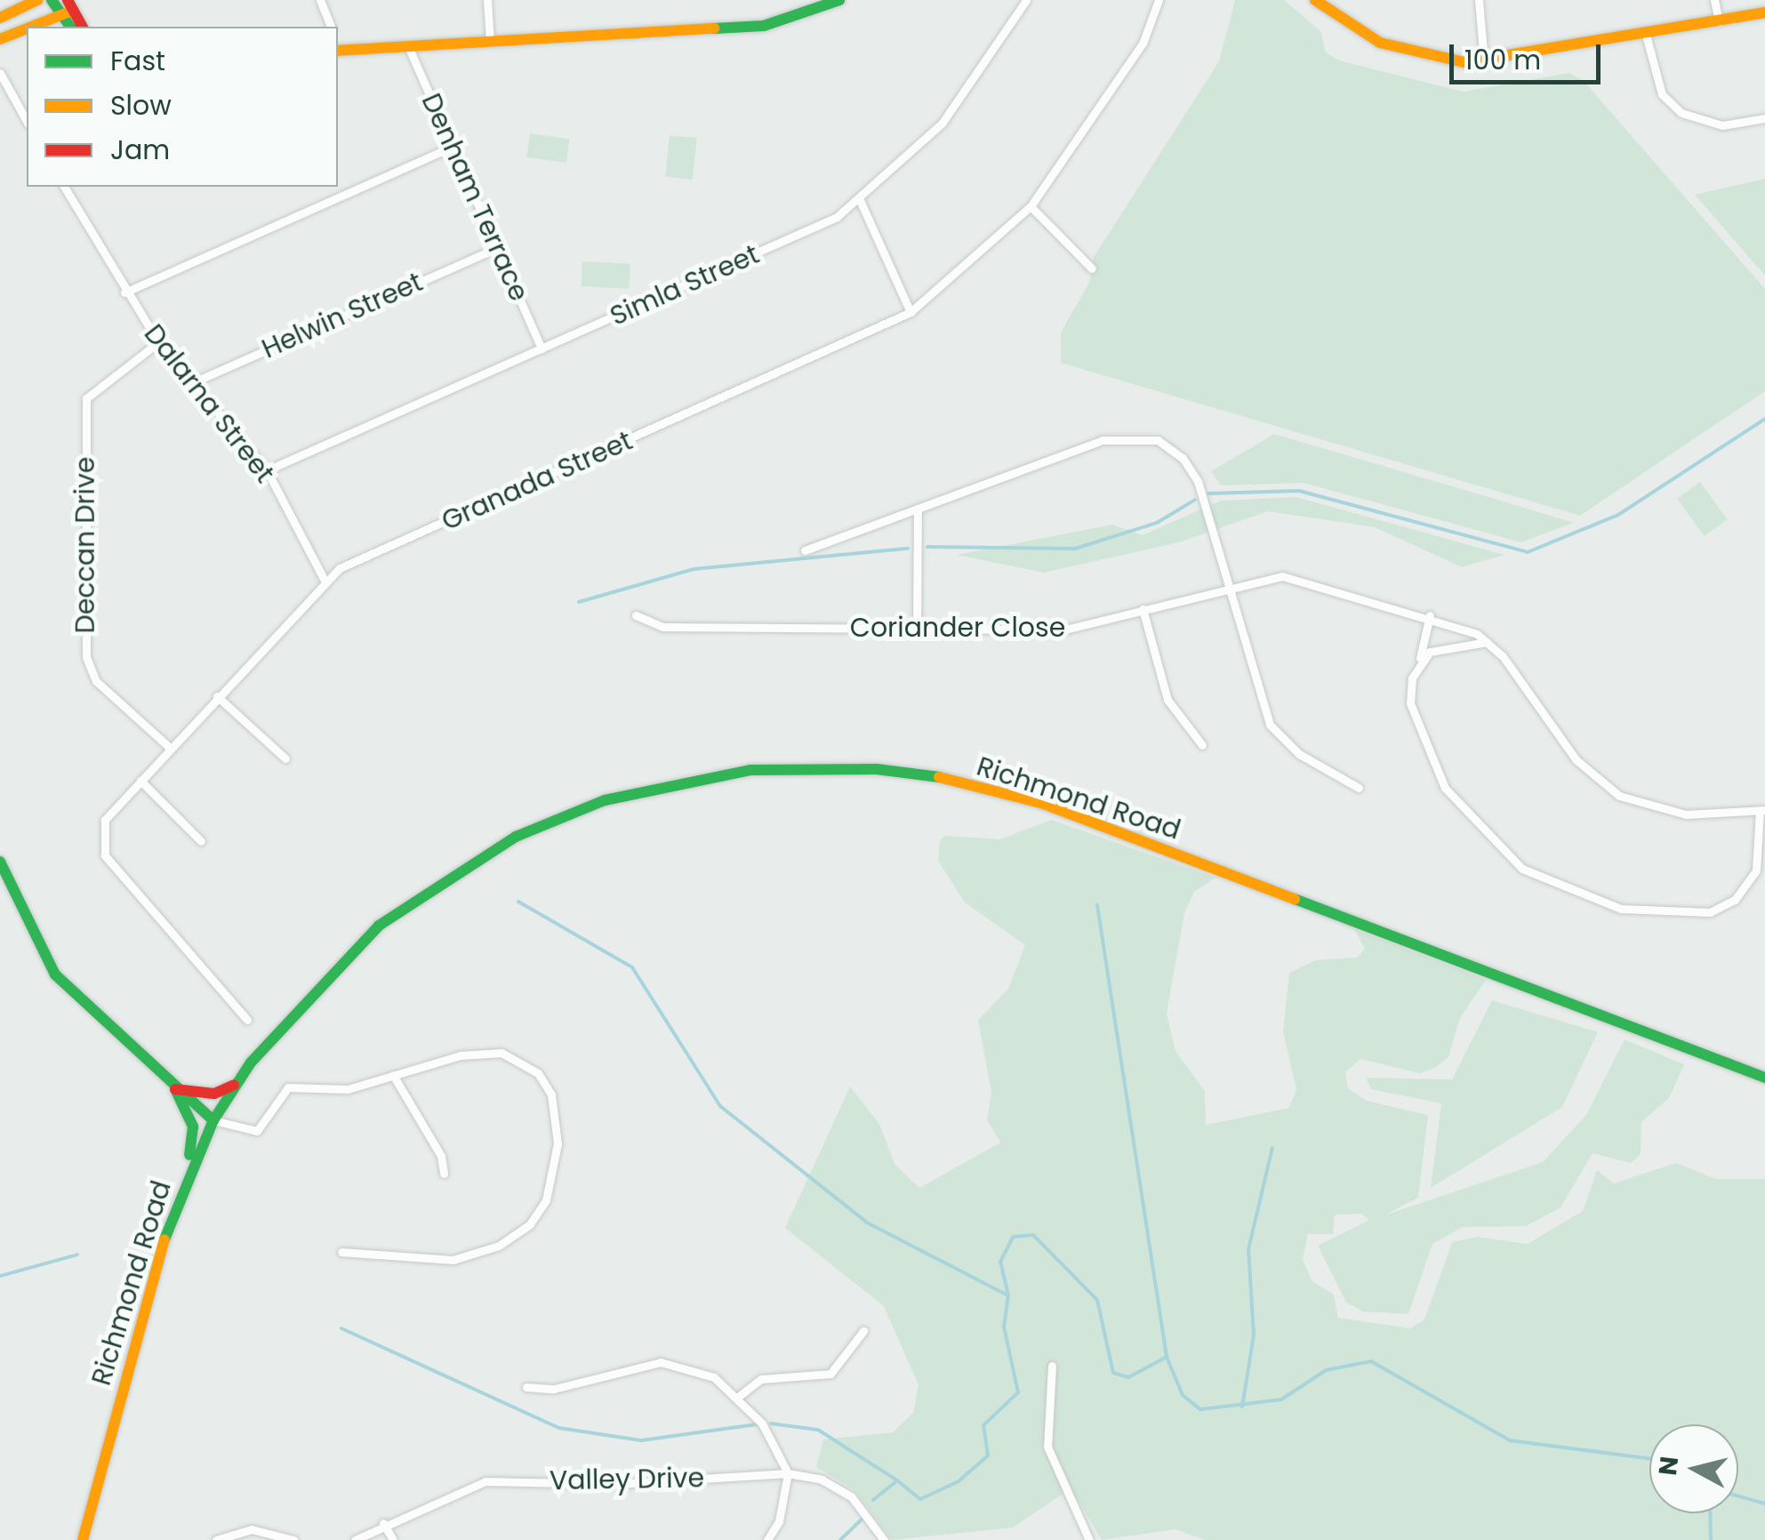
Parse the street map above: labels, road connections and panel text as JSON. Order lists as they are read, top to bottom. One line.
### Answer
{"streets":{"main road":["Richmond Road"],"street":["Denham Terrace","Simla Street","Helwin Street","Dalarna Street","Granada Street","Deccan Drive","Coriander Close","Valley Drive"]},"crossings":[["Denham Terrace","Simla Street"],["Denham Terrace","Helwin Street"],["Simla Street","Dalarna Street"],["Helwin Street","Dalarna Street"],["Dalarna Street","Granada Street"],["Dalarna Street","Deccan Drive"],["Granada Street","Deccan Drive"]],"legend":["Fast","Slow","Jam"],"scale_bar":"100 m","north":"left"}
